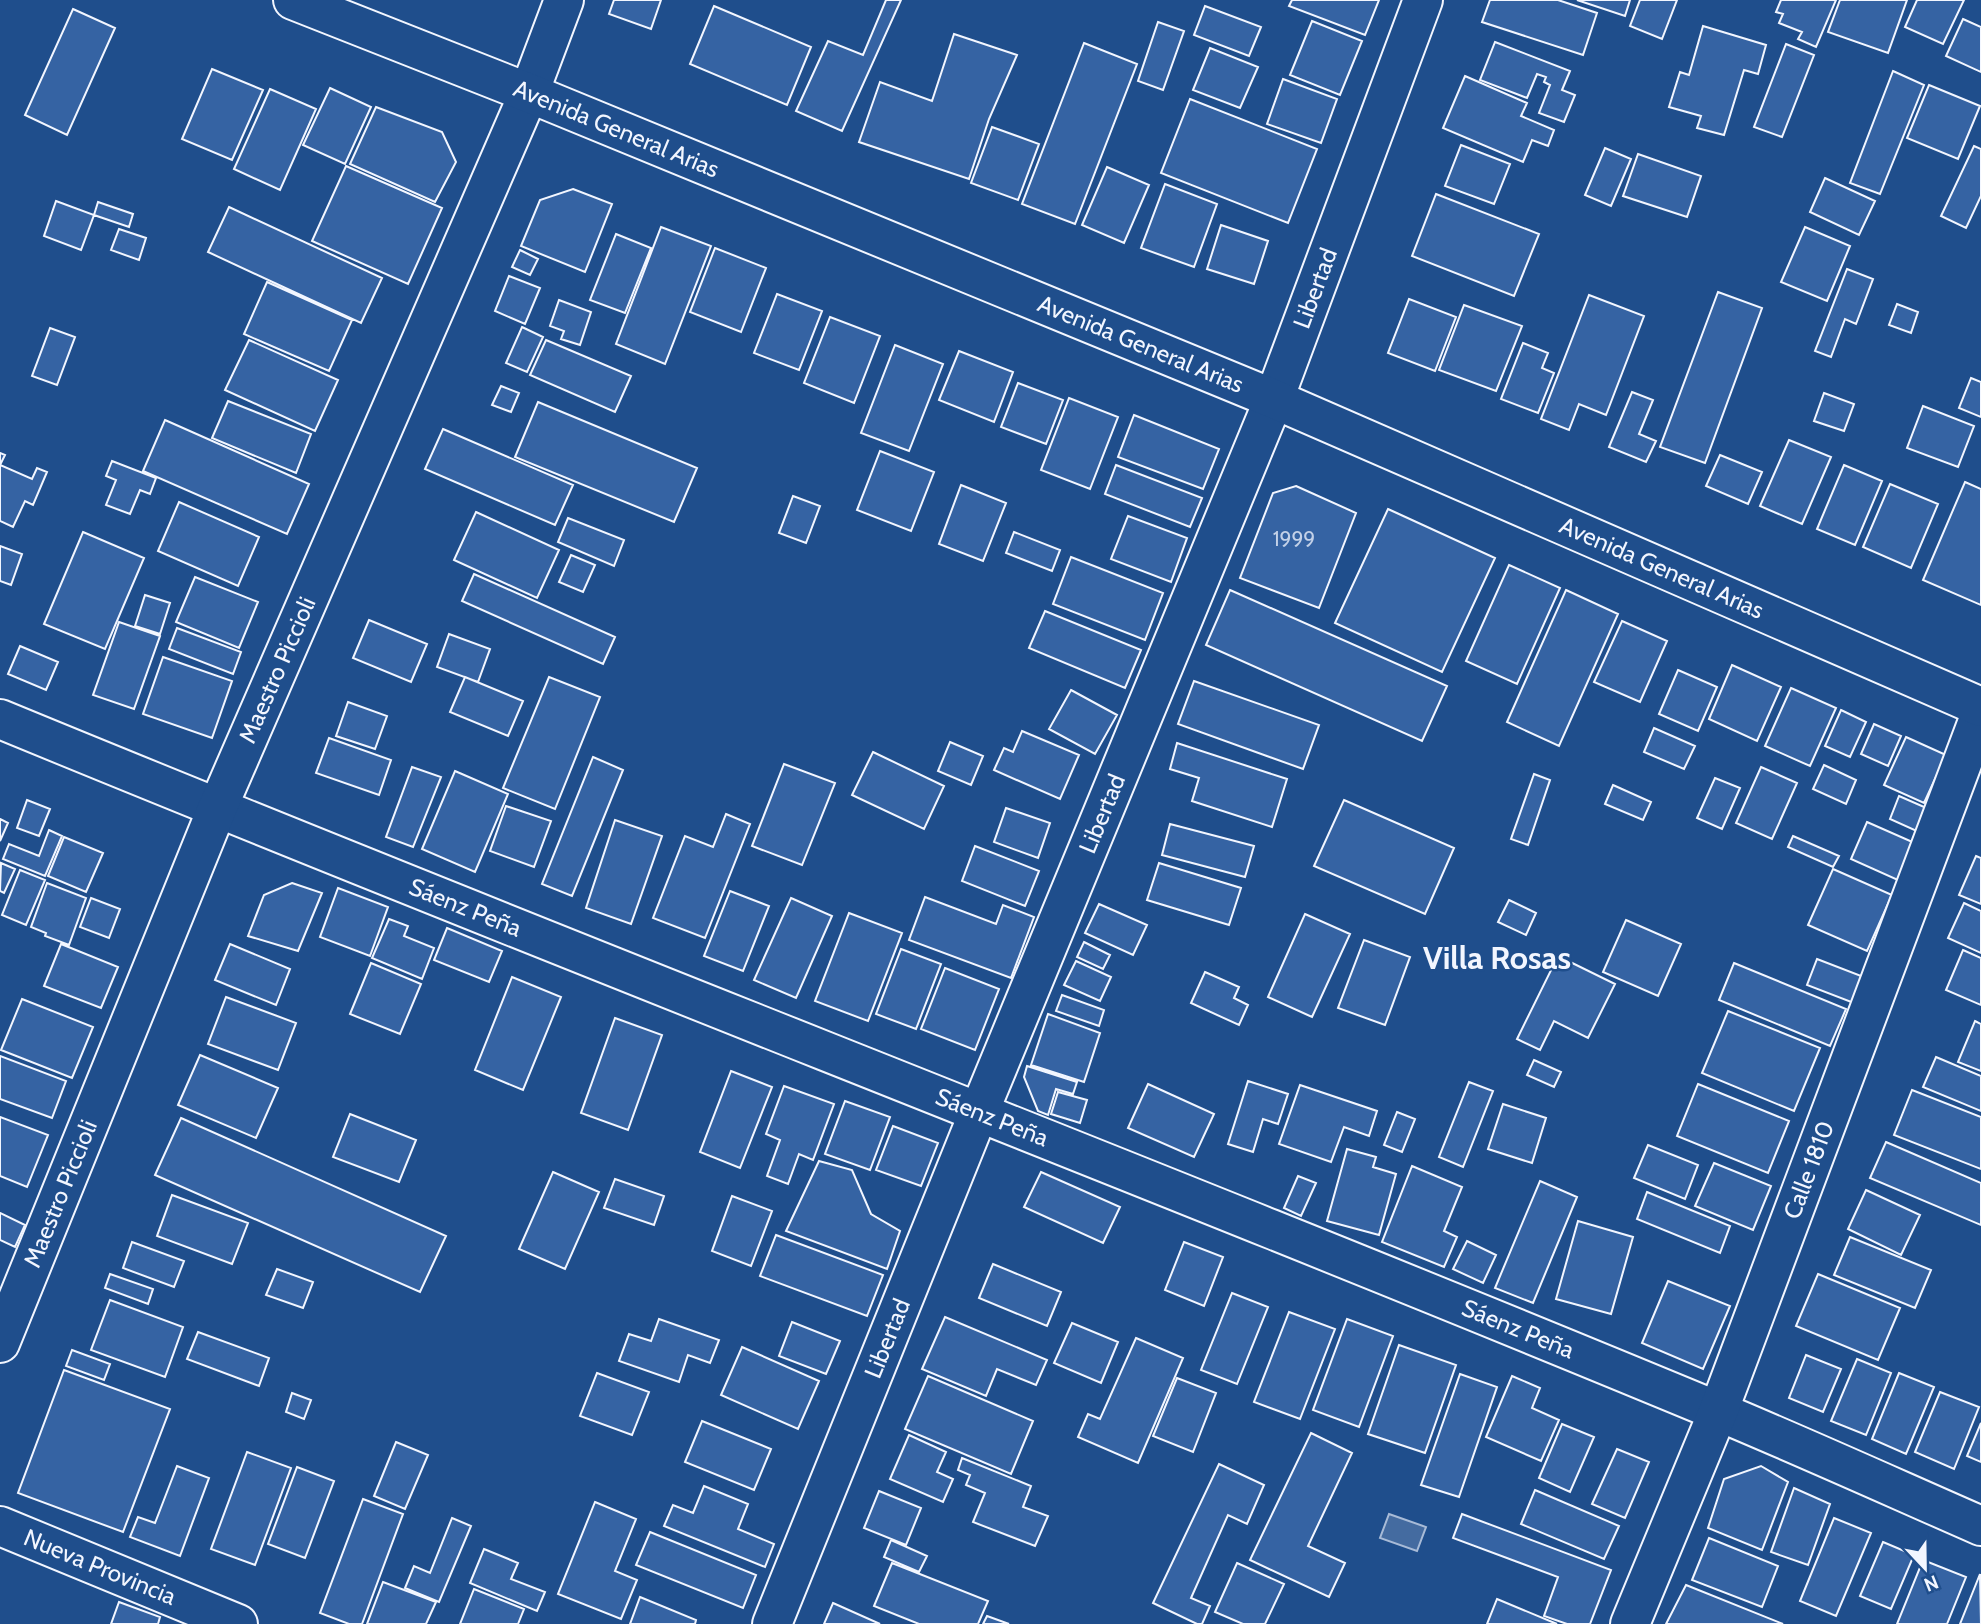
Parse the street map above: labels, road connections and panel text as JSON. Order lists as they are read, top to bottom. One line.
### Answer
{"streets":{"street":["Avenida General Arias","Libertad","Maestro Piccioli","Sáenz Peña","Calle 1810","Nueva Provincia"]},"crossings":[["Avenida General Arias","Libertad"],["Avenida General Arias","Maestro Piccioli"],["Libertad","Sáenz Peña"],["Maestro Piccioli","Sáenz Peña"],["Sáenz Peña","Calle 1810"]],"districts":["Villa Rosas"],"house_numbers":["1999"],"north":"bottom"}
